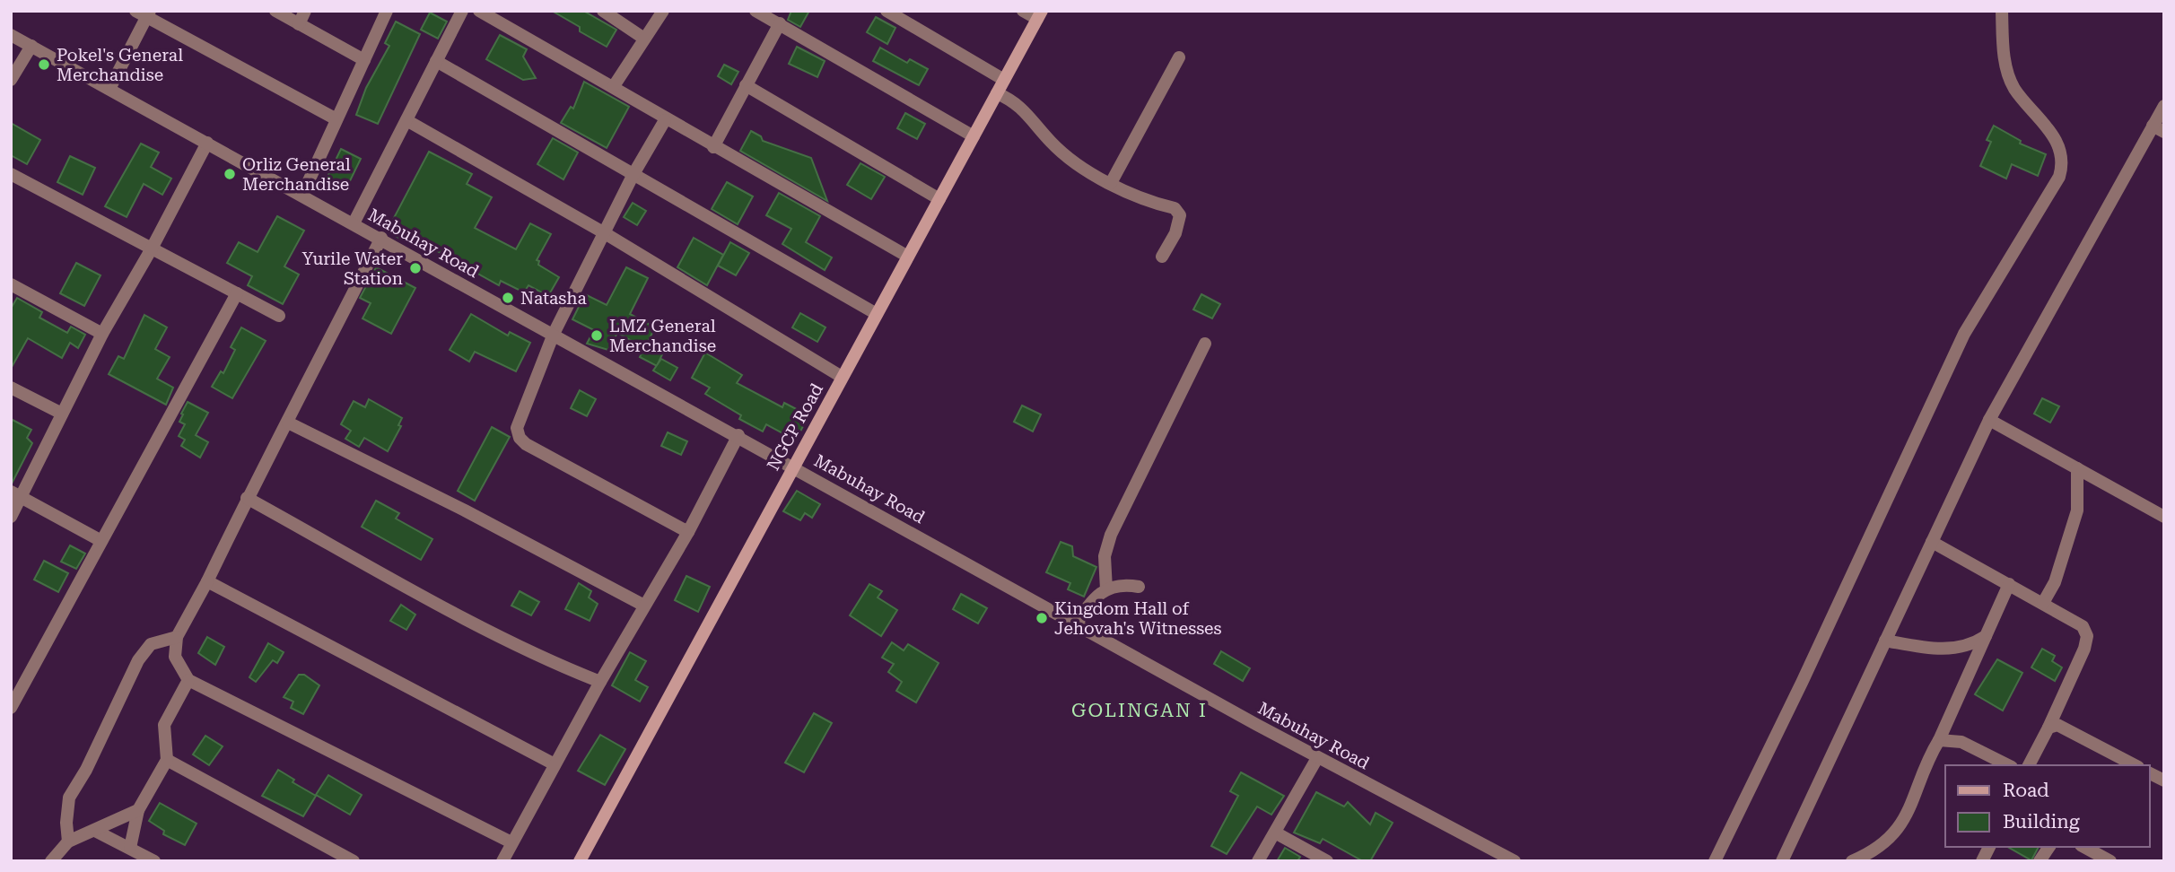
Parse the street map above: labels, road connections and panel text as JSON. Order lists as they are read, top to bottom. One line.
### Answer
{"streets":{"main road":["NGCP Road"],"street":["Mabuhay Road"]},"crossings":[["Mabuhay Road","NGCP Road"]],"districts":["GOLINGAN I"],"places":["Pokel's General Merchandise","Orliz General Merchandise","Yurile Water Station","Natasha","LMZ General Merchandise","Kingdom Hall of Jehovah's Witnesses"],"legend":["Road","Building"]}
